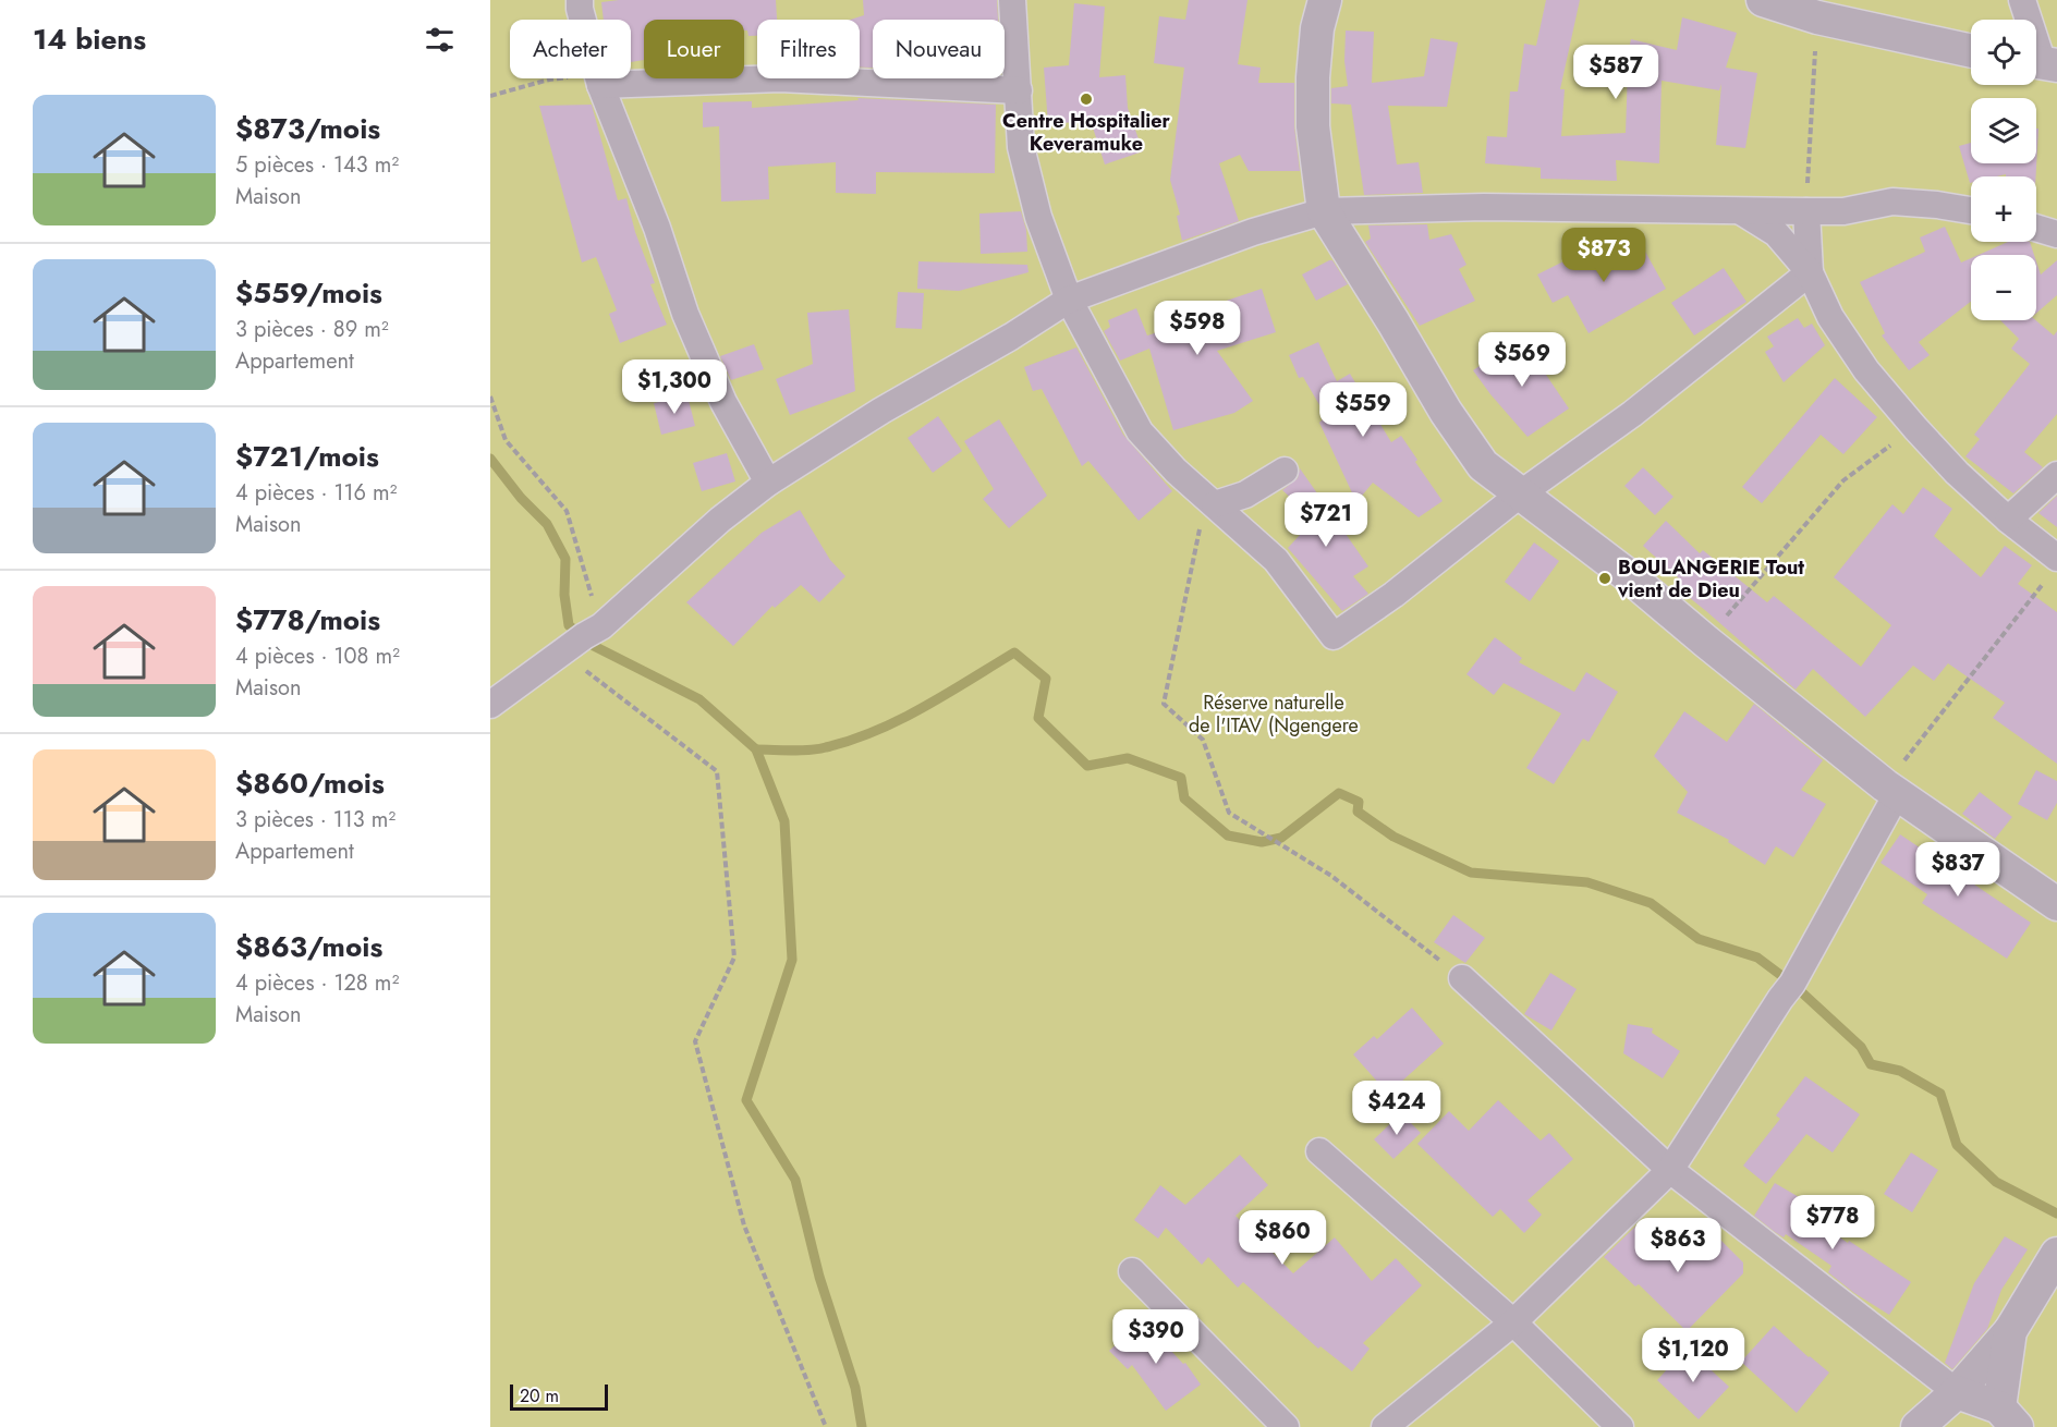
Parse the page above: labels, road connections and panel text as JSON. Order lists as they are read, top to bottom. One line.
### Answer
{"parks":["Réserve naturelle de l'ITAV (Ngengere"],"places":["Centre Hospitalier Keveramuke","BOULANGERIE Tout vient de Dieu"],"scale_bar":"20 m","page":{"heading":"14 biens","map_buttons":["+","−"],"chip":["Acheter","Louer","Filtres","Nouveau"],"price":["$587","$873","$598","$569","$1,300","$559","$721","$837","$424","$778","$860","$863","$390","$1,120"],"list":[{"name":"$873/mois","note":"5 pièces · 143 m² · Maison"},{"name":"$559/mois","note":"3 pièces · 89 m² · Appartement"},{"name":"$721/mois","note":"4 pièces · 116 m² · Maison"},{"name":"$778/mois","note":"4 pièces · 108 m² · Maison"},{"name":"$860/mois","note":"3 pièces · 113 m² · Appartement"},{"name":"$863/mois","note":"4 pièces · 128 m² · Maison"}],"scale":"20 m"}}
